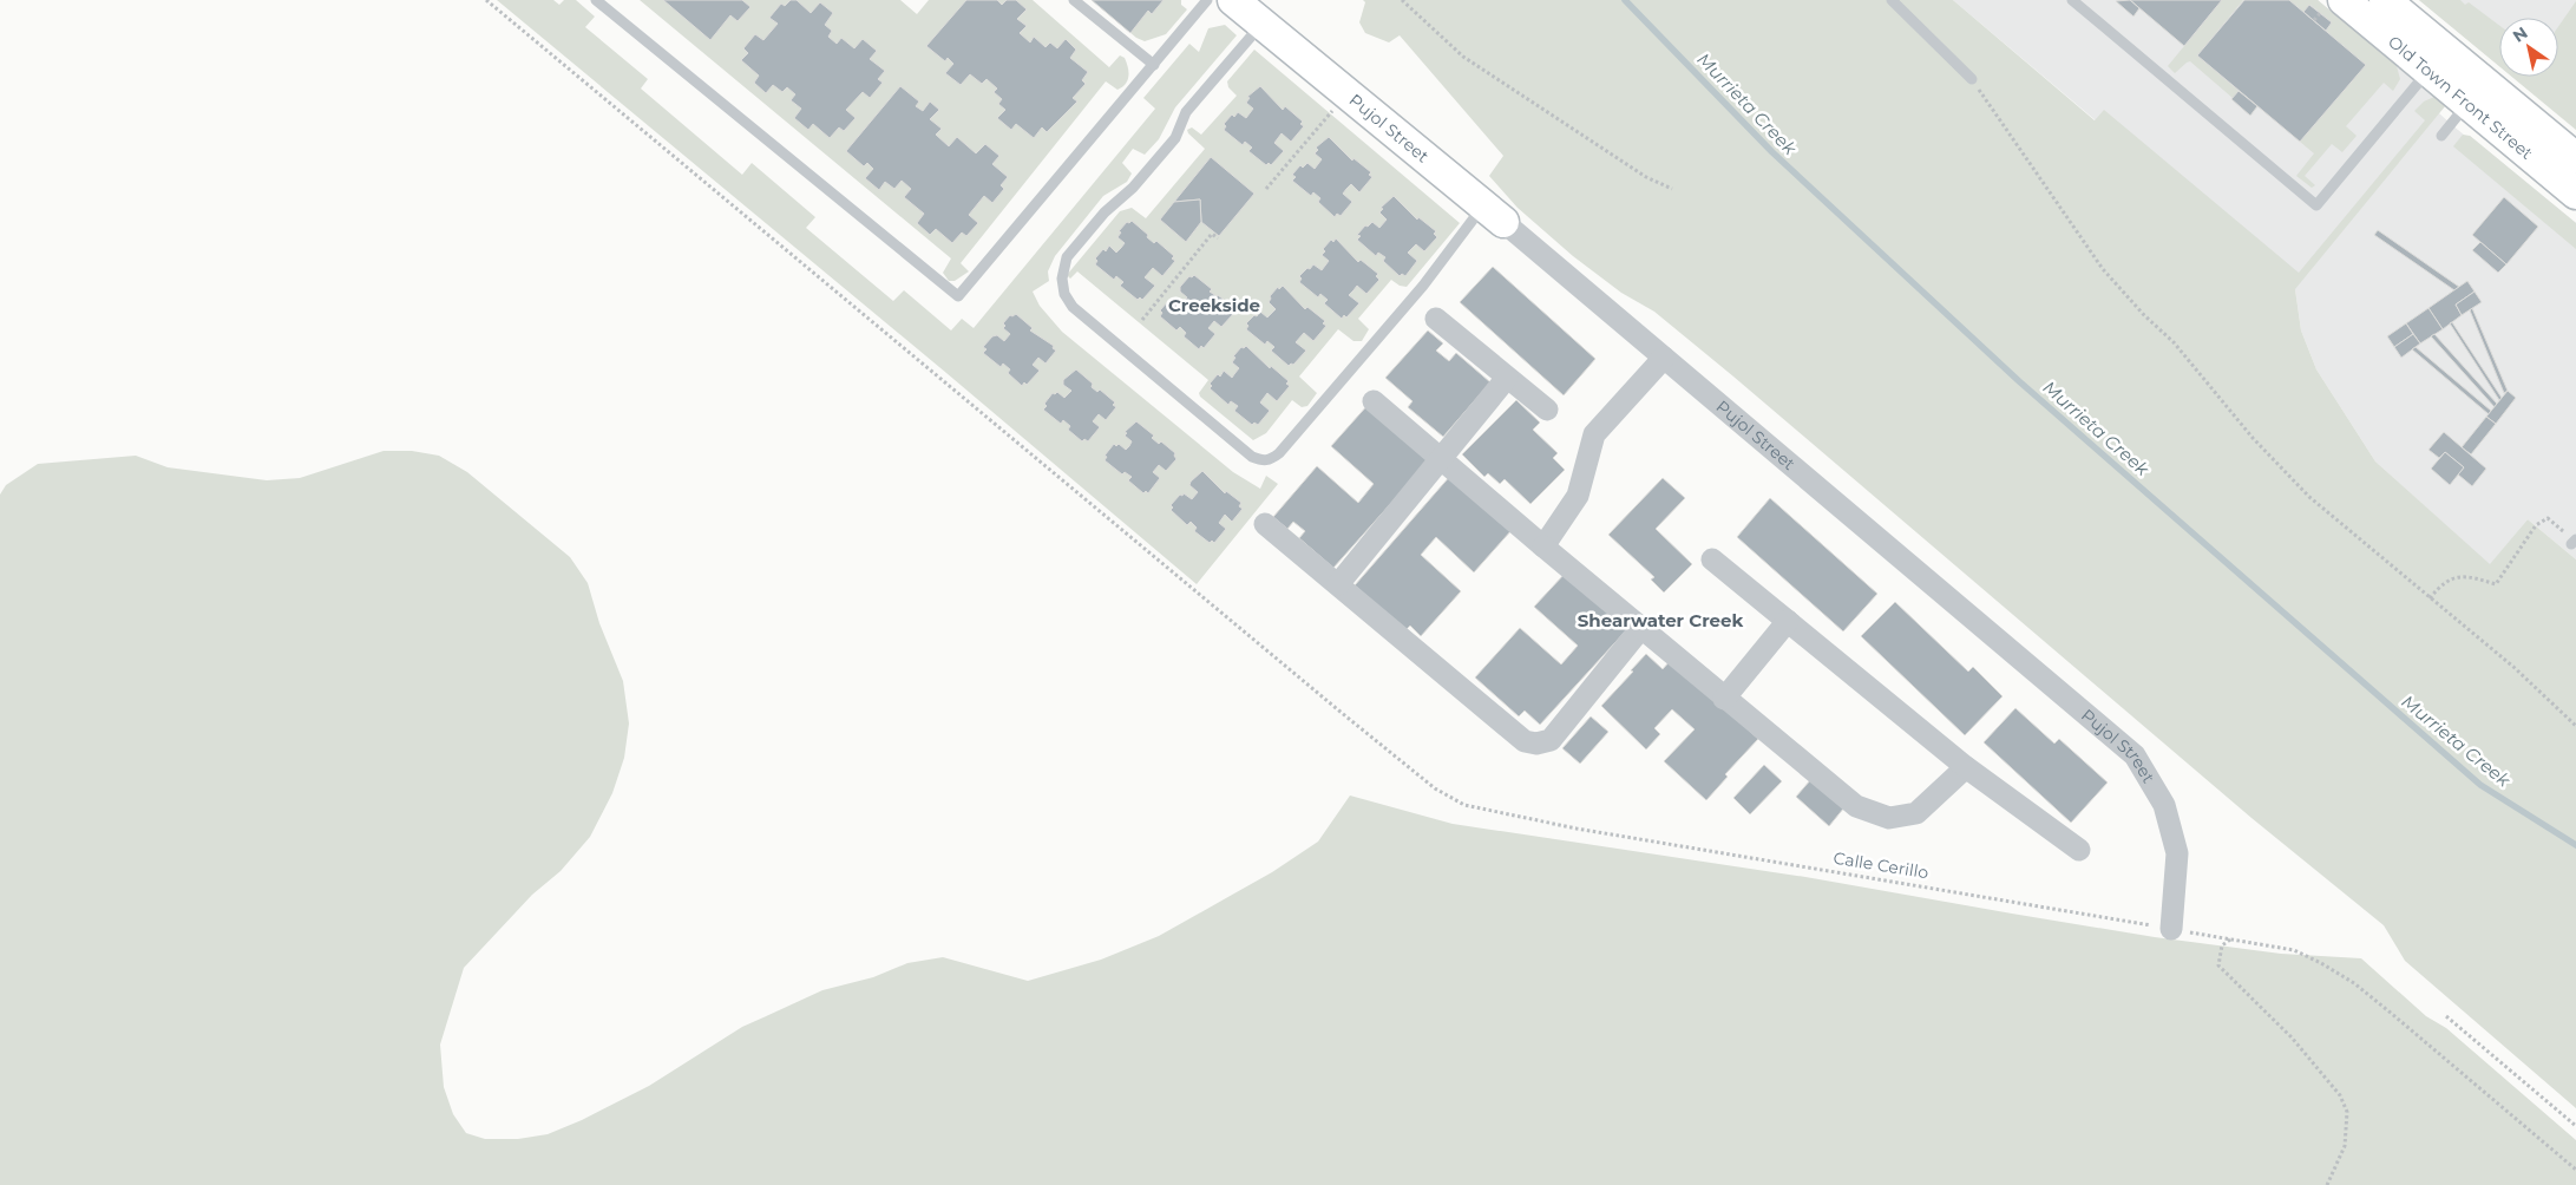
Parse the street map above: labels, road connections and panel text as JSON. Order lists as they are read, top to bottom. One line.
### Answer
{"streets":{"main road":["Old Town Front Street","Pujol Street"],"path":["Calle Cerillo"]},"crossings":[["Pujol Street","Calle Cerillo"]],"districts":["Creekside","Shearwater Creek"],"water":["Murrieta Creek"],"north":"top left"}
